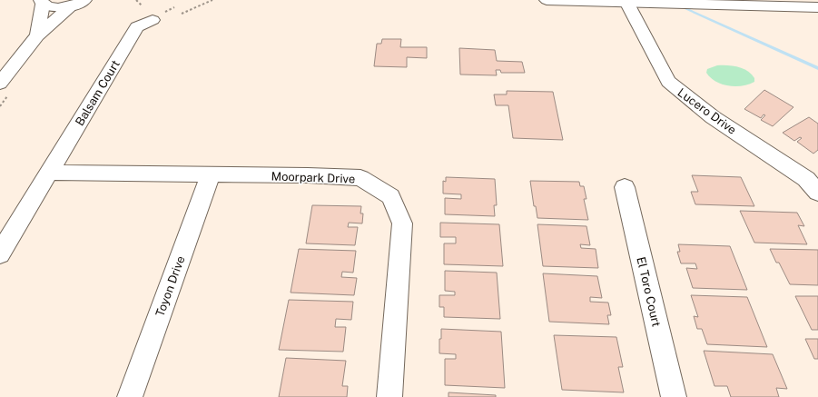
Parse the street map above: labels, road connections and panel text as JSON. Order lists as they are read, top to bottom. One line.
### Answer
{"streets":{"street":["Balsam Court","Lucero Drive","Moorpark Drive","Toyon Drive","El Toro Court"]},"crossings":[["Balsam Court","Moorpark Drive"],["Moorpark Drive","Toyon Drive"]]}
